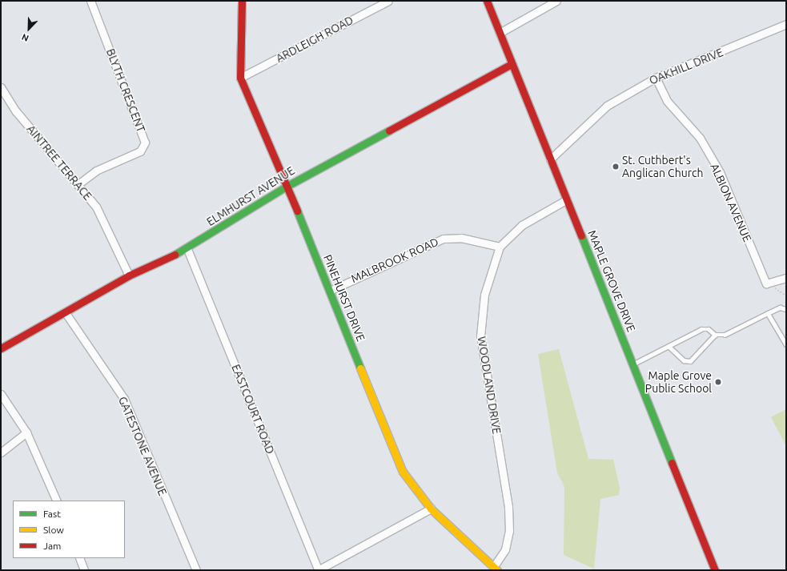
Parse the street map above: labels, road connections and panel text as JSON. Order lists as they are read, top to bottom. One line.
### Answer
{"streets":{"street":["ARDLEIGH ROAD","OAKHILL DRIVE","BLYTH CRESCENT","AINTREE TERRACE","ELMHURST AVENUE","ALBION AVENUE","MALBROOK ROAD","MAPLE GROVE DRIVE","PINEHURST DRIVE","WOODLAND DRIVE","EASTCOURT ROAD","GATESTONE AVENUE"]},"crossings":[["ARDLEIGH ROAD","PINEHURST DRIVE"],["OAKHILL DRIVE","ALBION AVENUE"],["OAKHILL DRIVE","MAPLE GROVE DRIVE"],["BLYTH CRESCENT","AINTREE TERRACE"],["AINTREE TERRACE","ELMHURST AVENUE"],["ELMHURST AVENUE","MAPLE GROVE DRIVE"],["ELMHURST AVENUE","PINEHURST DRIVE"],["ELMHURST AVENUE","EASTCOURT ROAD"],["ELMHURST AVENUE","GATESTONE AVENUE"],["MALBROOK ROAD","PINEHURST DRIVE"],["MALBROOK ROAD","WOODLAND DRIVE"],["PINEHURST DRIVE","WOODLAND DRIVE"]],"places":["St. Cuthbert's Anglican Church","Maple Grove Public School"],"legend":["Fast","Slow","Jam"],"north":"bottom left"}
